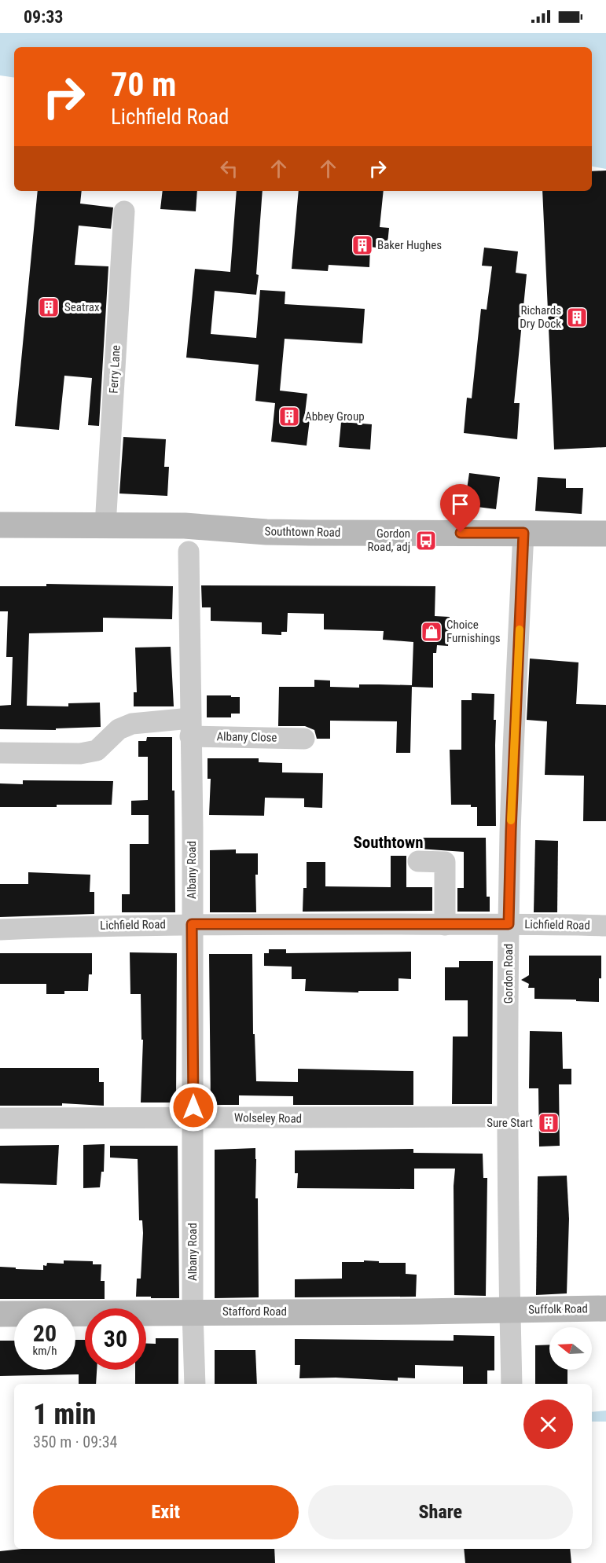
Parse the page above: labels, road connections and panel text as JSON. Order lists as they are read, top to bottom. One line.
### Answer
{"streets":{"street":["Ferry Lane","Southtown Road","Albany Close","Albany Road","Lichfield Road","Gordon Road","Wolseley Road","Suffolk Road","Stafford Road"]},"crossings":[["Ferry Lane","Southtown Road"],["Southtown Road","Gordon Road"],["Albany Close","Albany Road"],["Albany Road","Lichfield Road"],["Albany Road","Wolseley Road"],["Albany Road","Stafford Road"],["Lichfield Road","Gordon Road"],["Gordon Road","Wolseley Road"],["Gordon Road","Suffolk Road"],["Gordon Road","Stafford Road"],["Suffolk Road","Stafford Road"]],"districts":["Southtown"],"places":{"building":["Baker Hughes","Seatrax","Richards Dry Dock","Abbey Group","Sure Start"],"bus stop":["Gordon Road, adj"],"shop":["Choice Furnishings"]},"north":"left","page":{"status":"09:33","turn":["70 m","Lichfield Road"],"speed":"20 km/h","limit":"30","heading":["1 min","350 m · 09:34"],"buttons":["Exit","Share"]}}
